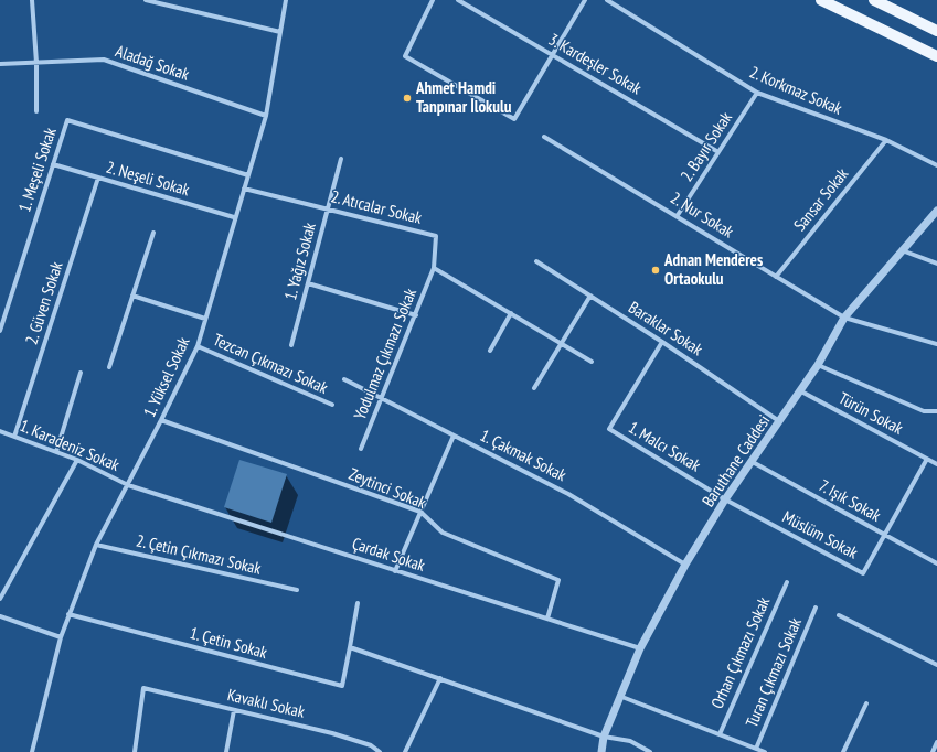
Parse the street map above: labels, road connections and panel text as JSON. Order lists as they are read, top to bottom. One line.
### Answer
{"streets":{"street":["Aladağ Sokak","3. Kardeşler Sokak","2. Korkmaz Sokak","2. Bayır Sokak","1. Meşeli Sokak","2. Neşeli Sokak","Sansar Sokak","2. Atıcalar Sokak","2. Nur Sokak","1. Yağız Sokak","2. Güven Sokak","Baraklar Sokak","Yodulmaz Çıkmazı Sokak","Tezcan Çıkmazı Sokak","1. Yüksel Sokak","Türün Sokak","1. Karadeniz Sokak","1. Malcı Sokak","1. Çakmak Sokak","Baruthane Caddesi","Zeytinci Sokak","7. Işık Sokak","Müslüm Sokak","2. Çetin Çıkmazı Sokak","Çardak Sokak","1. Çetin Sokak","Orhan Çıkmazı Sokak","Turan Çıkmazı Sokak","Kavaklı Sokak"]},"crossings":[["Aladağ Sokak","1. Yüksel Sokak"],["3. Kardeşler Sokak","2. Bayır Sokak"],["2. Korkmaz Sokak","2. Bayır Sokak"],["2. Korkmaz Sokak","Sansar Sokak"],["2. Bayır Sokak","2. Nur Sokak"],["1. Meşeli Sokak","2. Neşeli Sokak"],["1. Meşeli Sokak","1. Yüksel Sokak"],["2. Neşeli Sokak","2. Güven Sokak"],["2. Neşeli Sokak","1. Yüksel Sokak"],["Sansar Sokak","2. Nur Sokak"],["2. Atıcalar Sokak","1. Yağız Sokak"],["2. Atıcalar Sokak","Yodulmaz Çıkmazı Sokak"],["2. Atıcalar Sokak","1. Yüksel Sokak"],["2. Nur Sokak","Baruthane Caddesi"],["2. Güven Sokak","1. Karadeniz Sokak"],["Baraklar Sokak","1. Malcı Sokak"],["Baraklar Sokak","Baruthane Caddesi"],["Yodulmaz Çıkmazı Sokak","1. Çakmak Sokak"],["Tezcan Çıkmazı Sokak","1. Yüksel Sokak"],["1. Yüksel Sokak","1. Karadeniz Sokak"],["1. Yüksel Sokak","Zeytinci Sokak"],["1. Yüksel Sokak","2. Çetin Çıkmazı Sokak"],["1. Yüksel Sokak","Çardak Sokak"],["1. Yüksel Sokak","1. Çetin Sokak"],["Türün Sokak","Baruthane Caddesi"],["1. Karadeniz Sokak","Çardak Sokak"],["1. Malcı Sokak","Baruthane Caddesi"],["1. Malcı Sokak","Müslüm Sokak"],["1. Çakmak Sokak","Baruthane Caddesi"],["Baruthane Caddesi","7. Işık Sokak"],["Baruthane Caddesi","Müslüm Sokak"],["Baruthane Caddesi","Çardak Sokak"],["Zeytinci Sokak","Çardak Sokak"],["7. Işık Sokak","Müslüm Sokak"]],"places":["Ahmet Hamdi Tanpınar İlokulu","Adnan Menderes Ortaokulu"]}
